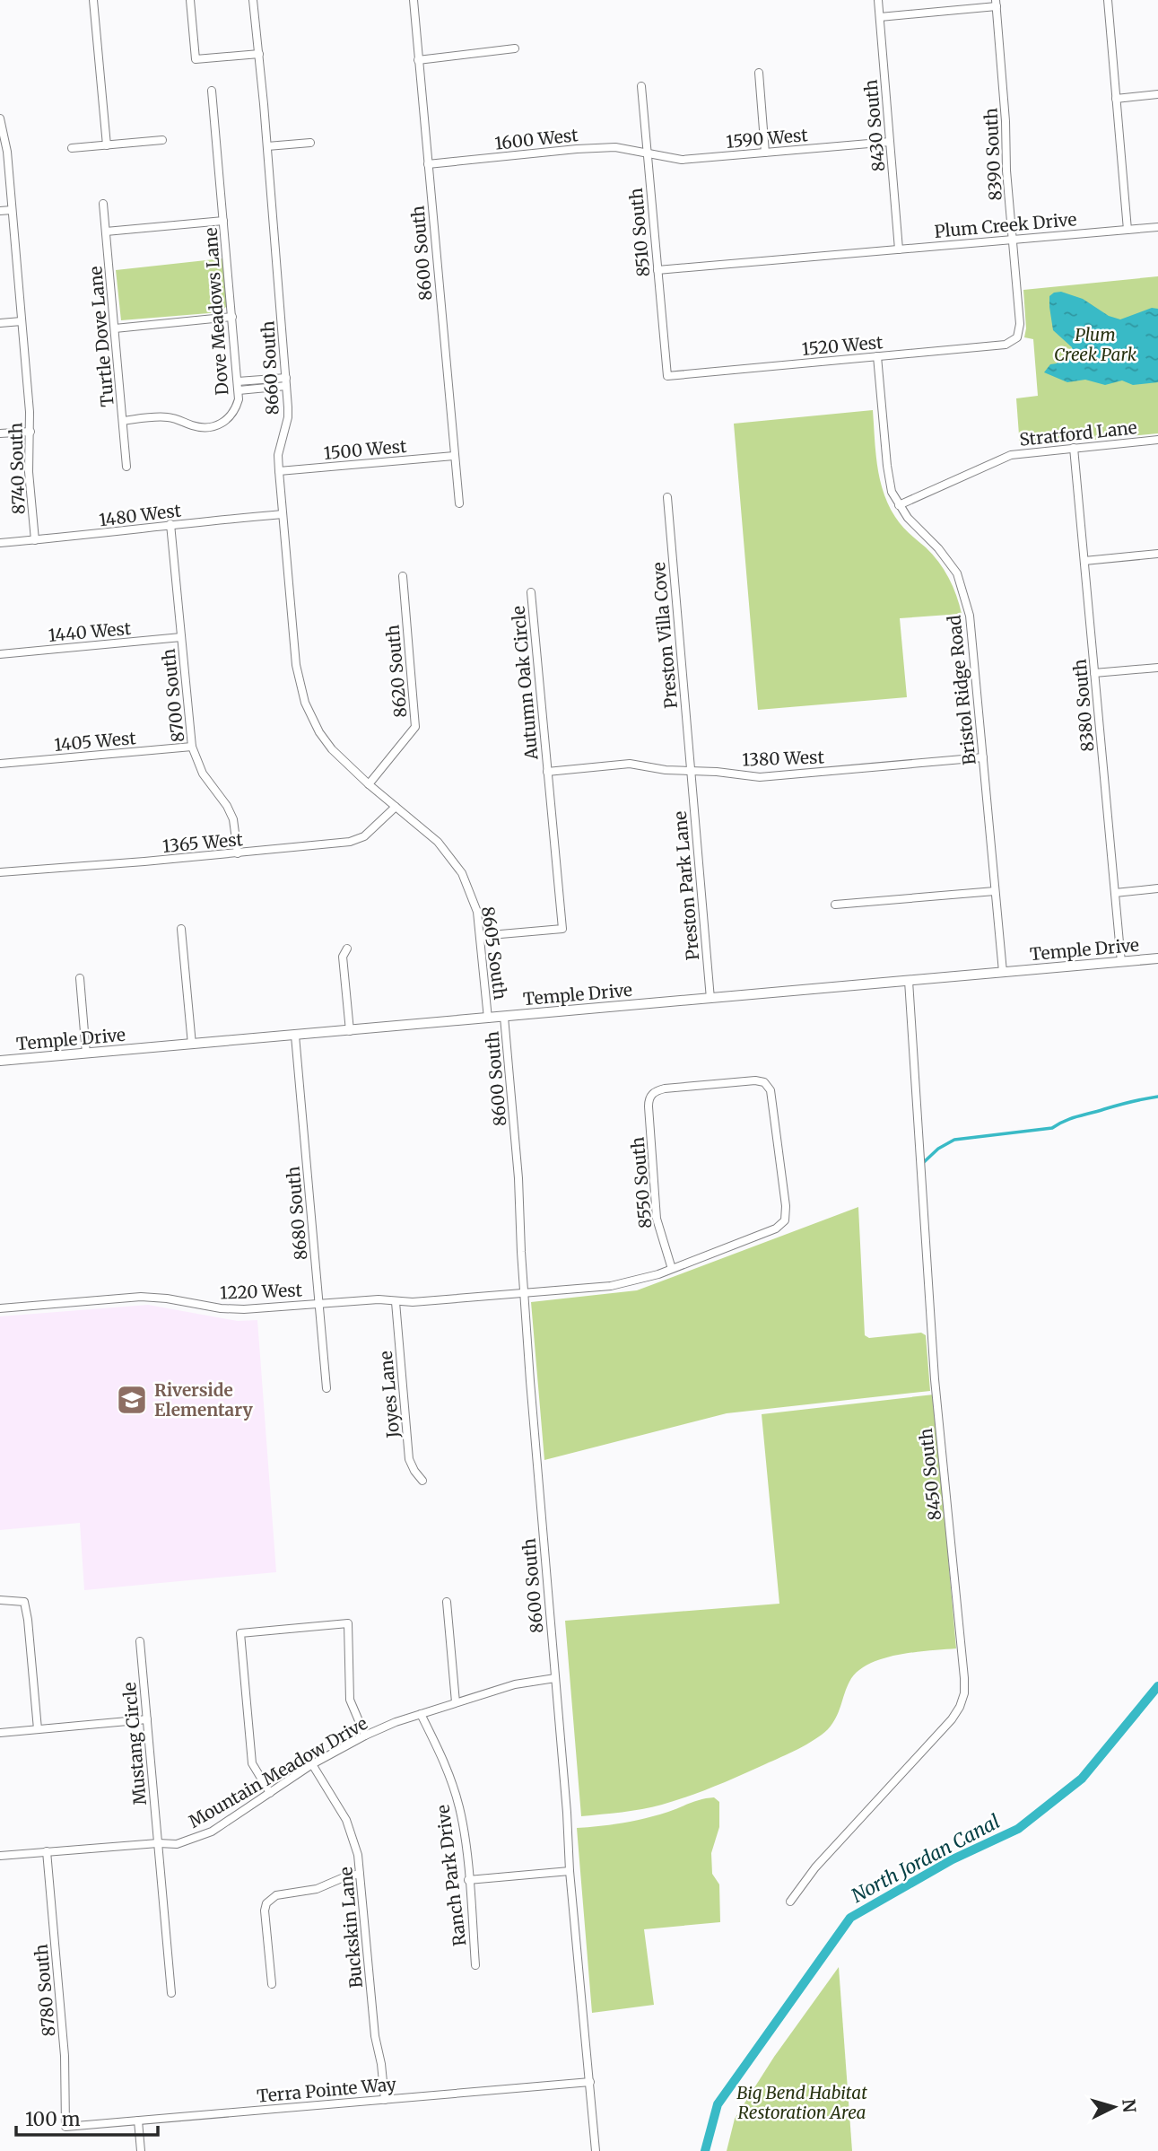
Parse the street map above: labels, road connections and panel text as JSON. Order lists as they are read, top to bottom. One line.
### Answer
{"streets":{"street":["8430 South","1590 West","1600 West","8390 South","Plum Creek Drive","8510 South","8600 South","Dove Meadows Lane","Turtle Dove Lane","1520 West","8660 South","Stratford Lane","1500 West","8740 South","1480 West","1440 West","Preston Villa Cove","8620 South","Autumn Oak Circle","Bristol Ridge Road","8700 South","8380 South","1405 West","1380 West","1365 West","Preston Park Lane","Temple Drive","8605 South","8550 South","8680 South","1220 West","Joyes Lane","8450 South","Mustang Circle","Mountain Meadow Drive","Ranch Park Drive","Buckskin Lane","8780 South","Terra Pointe Way"]},"crossings":[["8430 South","1590 West"],["8430 South","Plum Creek Drive"],["1590 West","1600 West"],["1590 West","8510 South"],["1600 West","8510 South"],["1600 West","8600 South"],["8390 South","Plum Creek Drive"],["8390 South","1520 West"],["Plum Creek Drive","8510 South"],["8510 South","1520 West"],["8600 South","1500 West"],["8600 South","Temple Drive"],["8600 South","1220 West"],["8600 South","Mountain Meadow Drive"],["8600 South","Terra Pointe Way"],["Dove Meadows Lane","Turtle Dove Lane"],["1520 West","Bristol Ridge Road"],["8660 South","1500 West"],["8660 South","1480 West"],["8660 South","8620 South"],["8660 South","8605 South"],["Stratford Lane","Bristol Ridge Road"],["Stratford Lane","8380 South"],["8740 South","1480 West"],["1480 West","8700 South"],["1440 West","8700 South"],["Preston Villa Cove","1380 West"],["Preston Villa Cove","Preston Park Lane"],["8620 South","8605 South"],["Autumn Oak Circle","1380 West"],["Autumn Oak Circle","8605 South"],["Bristol Ridge Road","1380 West"],["Bristol Ridge Road","Temple Drive"],["8700 South","1405 West"],["8700 South","1365 West"],["8380 South","Temple Drive"],["1380 West","Preston Park Lane"],["1365 West","8605 South"],["Preston Park Lane","Temple Drive"],["Temple Drive","8605 South"],["Temple Drive","8680 South"],["Temple Drive","8450 South"],["8550 South","1220 West"],["8680 South","1220 West"],["1220 West","Joyes Lane"],["Mustang Circle","Mountain Meadow Drive"],["Mountain Meadow Drive","Ranch Park Drive"],["Mountain Meadow Drive","Buckskin Lane"],["Mountain Meadow Drive","8780 South"],["Buckskin Lane","Terra Pointe Way"],["8780 South","Terra Pointe Way"]],"water":["North Jordan Canal"],"parks":["Plum Creek Park","Big Bend Habitat Restoration Area"],"places":{"school or university":["Riverside Elementary"]},"scale_bar":"100 m","north":"right"}
